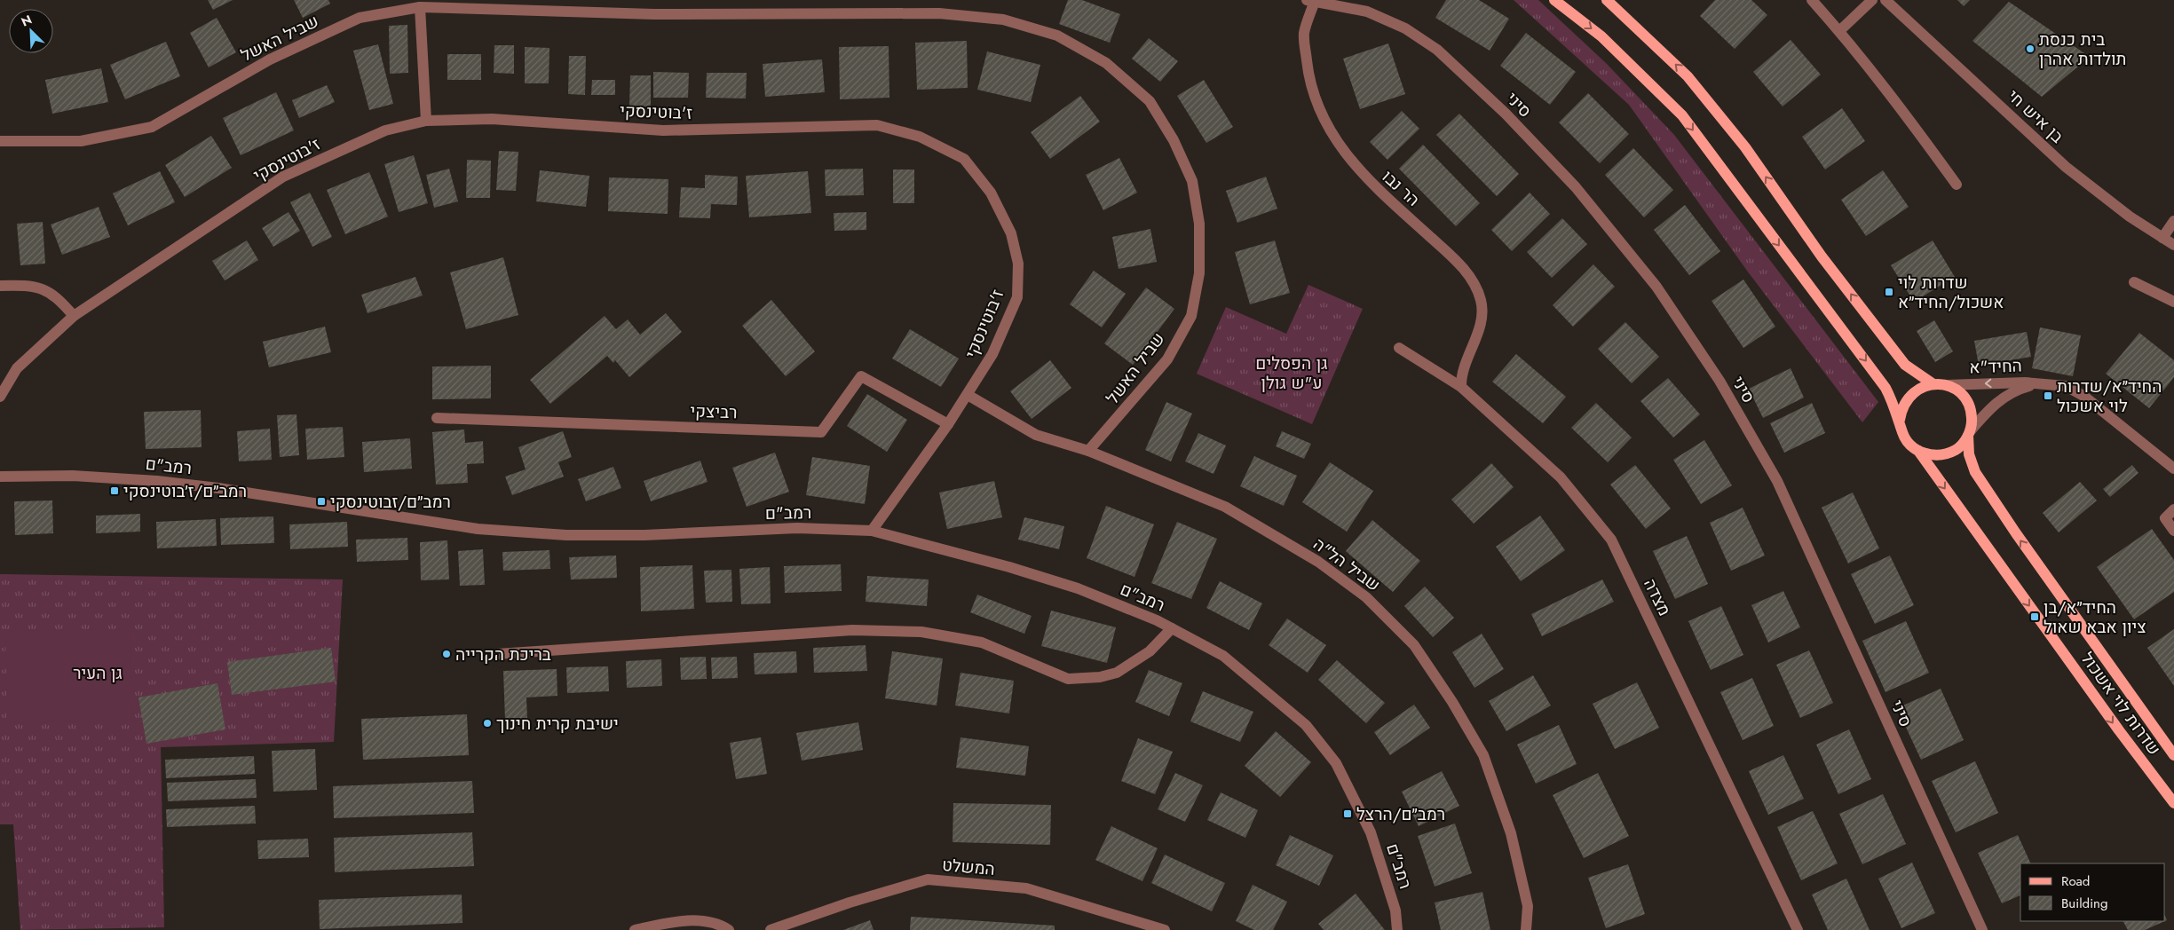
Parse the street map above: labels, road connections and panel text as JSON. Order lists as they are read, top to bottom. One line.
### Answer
{"streets":{"main road":["שדרות לוי אשכול"],"street":["שביל האשל","סיני","ז'בוטינסקי","בן איש חי","הר נבו","החיד\"א","רביצקי","רמב\"ם","שביל הל\"ה","מצדה","המשלט"]},"crossings":[["שביל האשל","שביל הל\"ה"],["סיני","הר נבו"],["ז'בוטינסקי","רביצקי"],["ז'בוטינסקי","רמב\"ם"],["ז'בוטינסקי","שביל הל\"ה"],["הר נבו","מצדה"],["החיד\"א","שדרות לוי אשכול"]],"parks":["גן הפסלים ע\"ש גולן","גן העיר"],"places":{"other":["בית כנסת תולדות אהרן","בריכת הקרייה","ישיבת קרית חינוך"],"transit":["שדרות לוי אשכול/החיד״א","החיד״א/שדרות לוי אשכול","רמב״ם/ז׳בוטינסקי","רמב״ם/זבוטינסקי","החיד״א/בן ציון אבא שאול","רמב״ם/הרצל"]},"legend":["Road","Building"],"north":"top left"}
